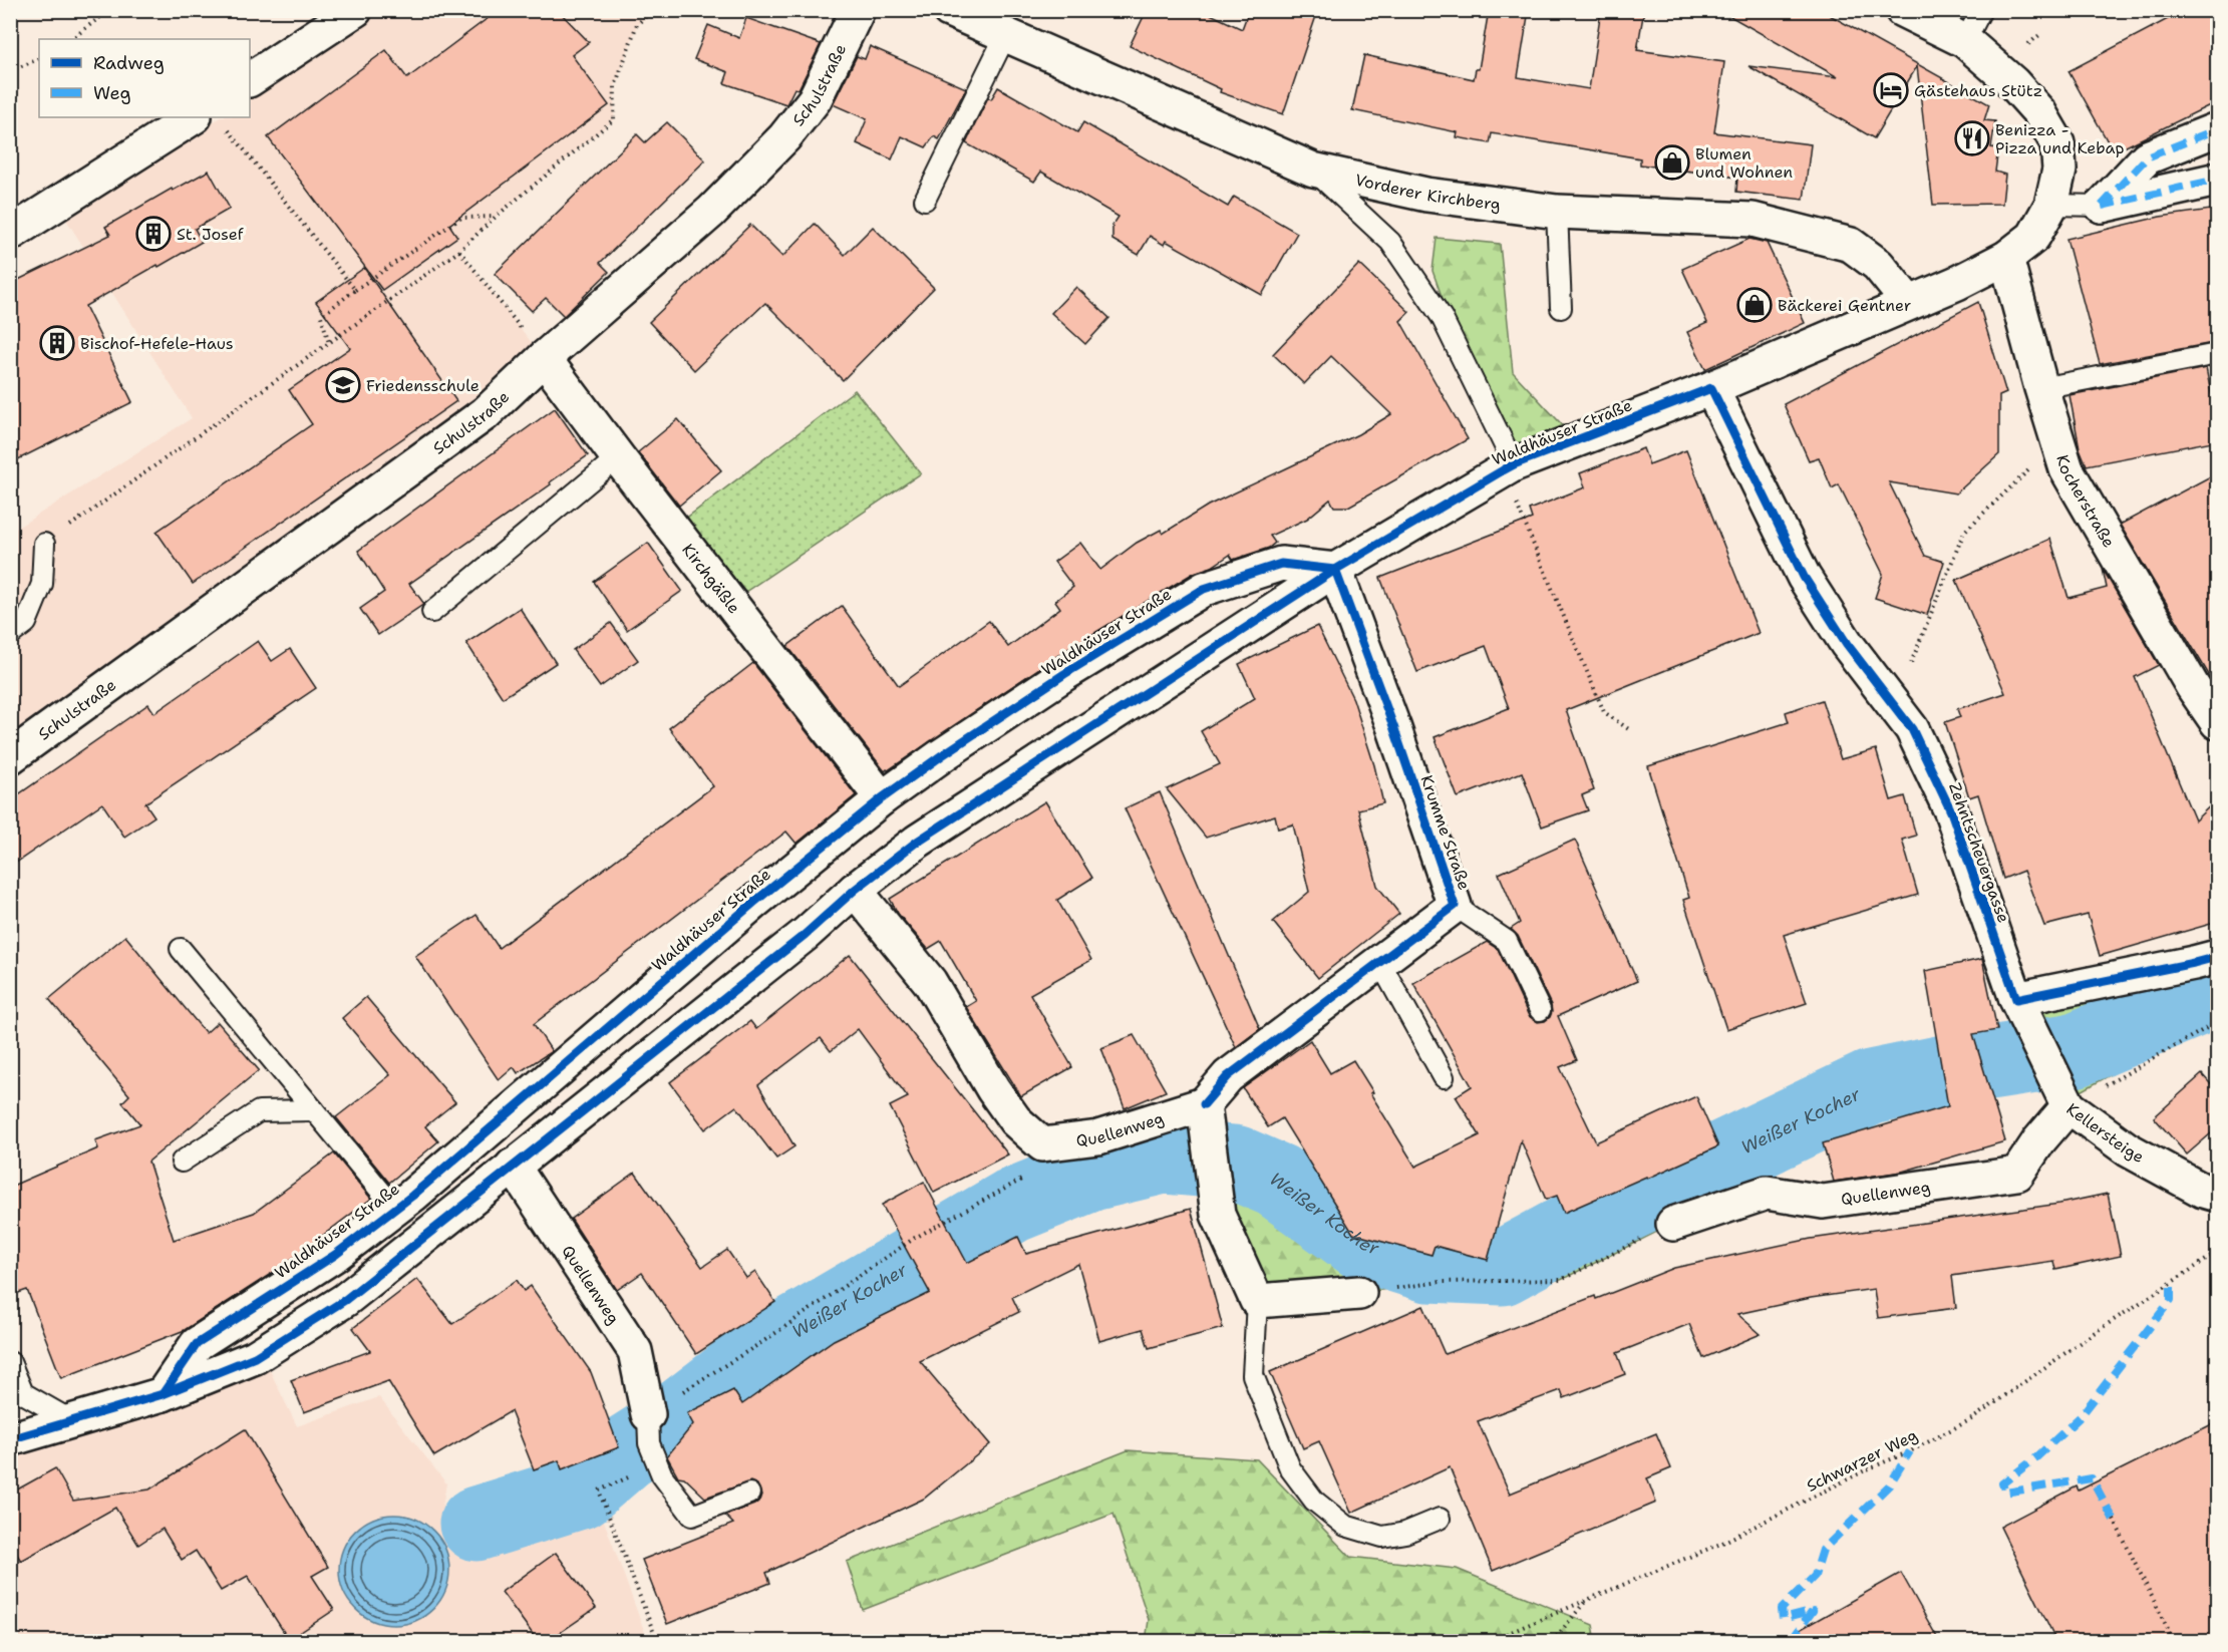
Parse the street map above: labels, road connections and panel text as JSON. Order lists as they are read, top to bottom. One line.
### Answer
{"streets":{"street":["Schulstraße","Vorderer Kirchberg","Waldhäuser Straße","Kocherstraße","Kirchgäßle","Krumme Straße","Zehntscheuergasse","Quellenweg","Kellersteige"],"path":["Schwarzer Weg"]},"crossings":[["Schulstraße","Kirchgäßle"],["Vorderer Kirchberg","Waldhäuser Straße"],["Waldhäuser Straße","Kocherstraße"],["Waldhäuser Straße","Kirchgäßle"],["Waldhäuser Straße","Krumme Straße"],["Waldhäuser Straße","Zehntscheuergasse"],["Waldhäuser Straße","Quellenweg"],["Krumme Straße","Quellenweg"],["Zehntscheuergasse","Kellersteige"],["Quellenweg","Kellersteige"]],"water":["Weißer Kocher"],"places":{"hotel":["Gästehaus Stütz"],"restaurant":["Benizza - Pizza und Kebap"],"shop":["Blumen und Wohnen","Bäckerei Gentner"],"building":["St. Josef","Bischof-Hefele-Haus"],"school or university":["Friedensschule"]},"legend":["Radweg","Weg"]}
